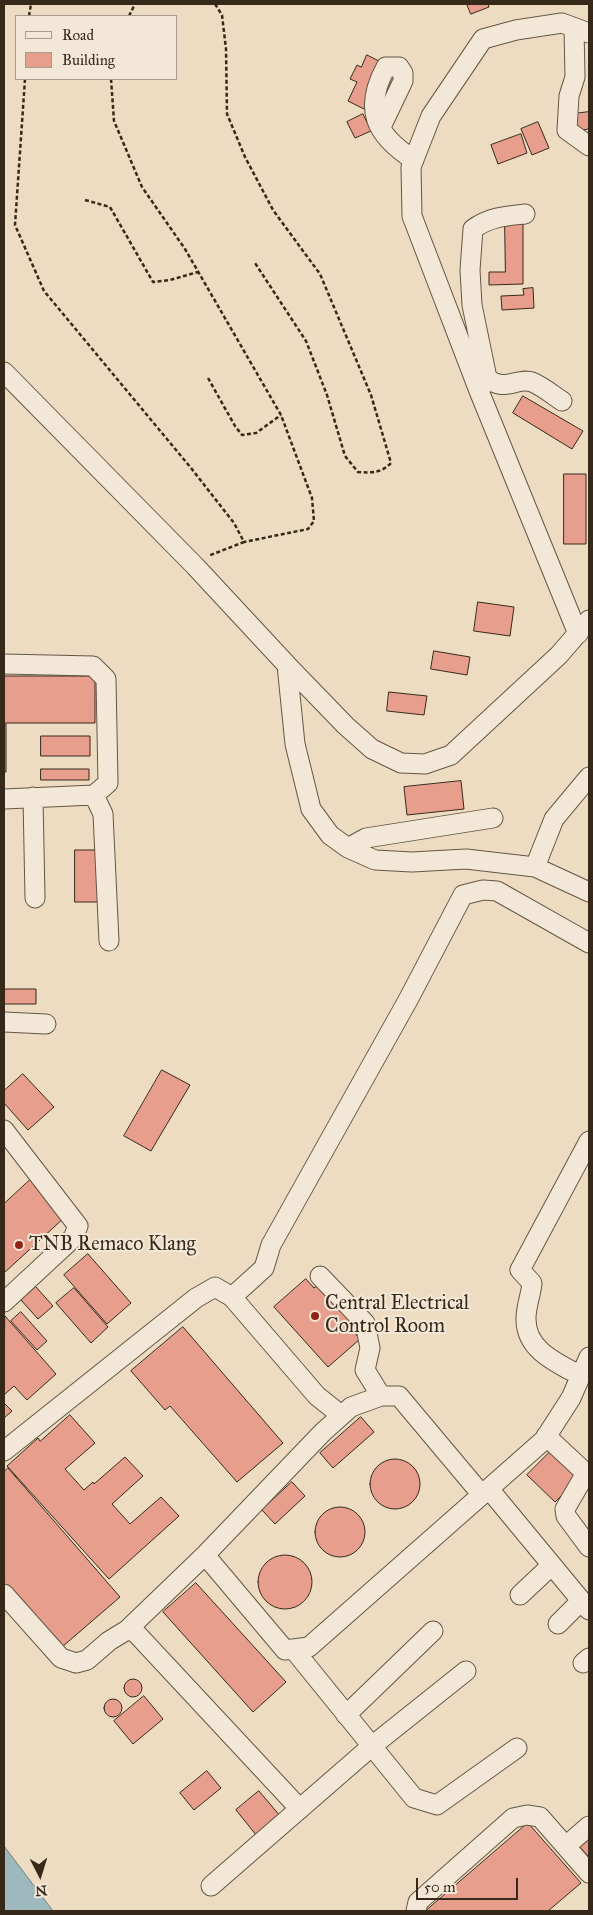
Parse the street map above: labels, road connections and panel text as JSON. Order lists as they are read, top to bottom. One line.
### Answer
{"places":["TNB Remaco Klang","Central Electrical Control Room"],"legend":["Road","Building"],"scale_bar":"50 m","north":"bottom"}
